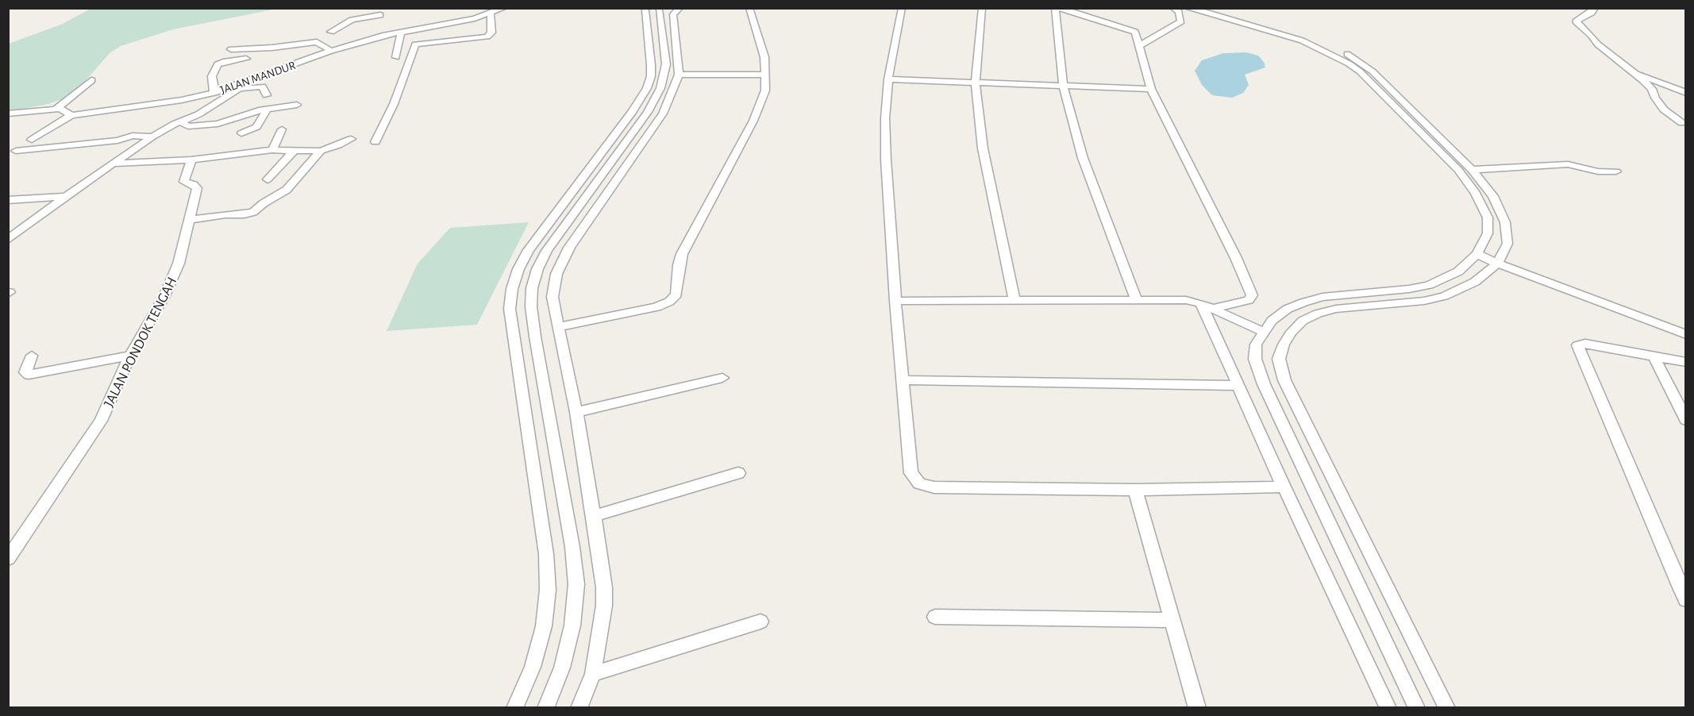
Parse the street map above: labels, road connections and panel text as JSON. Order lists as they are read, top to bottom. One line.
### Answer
{"streets":{"street":["JALAN MANDUR","JALAN PONDOK TENGAH"]}}
